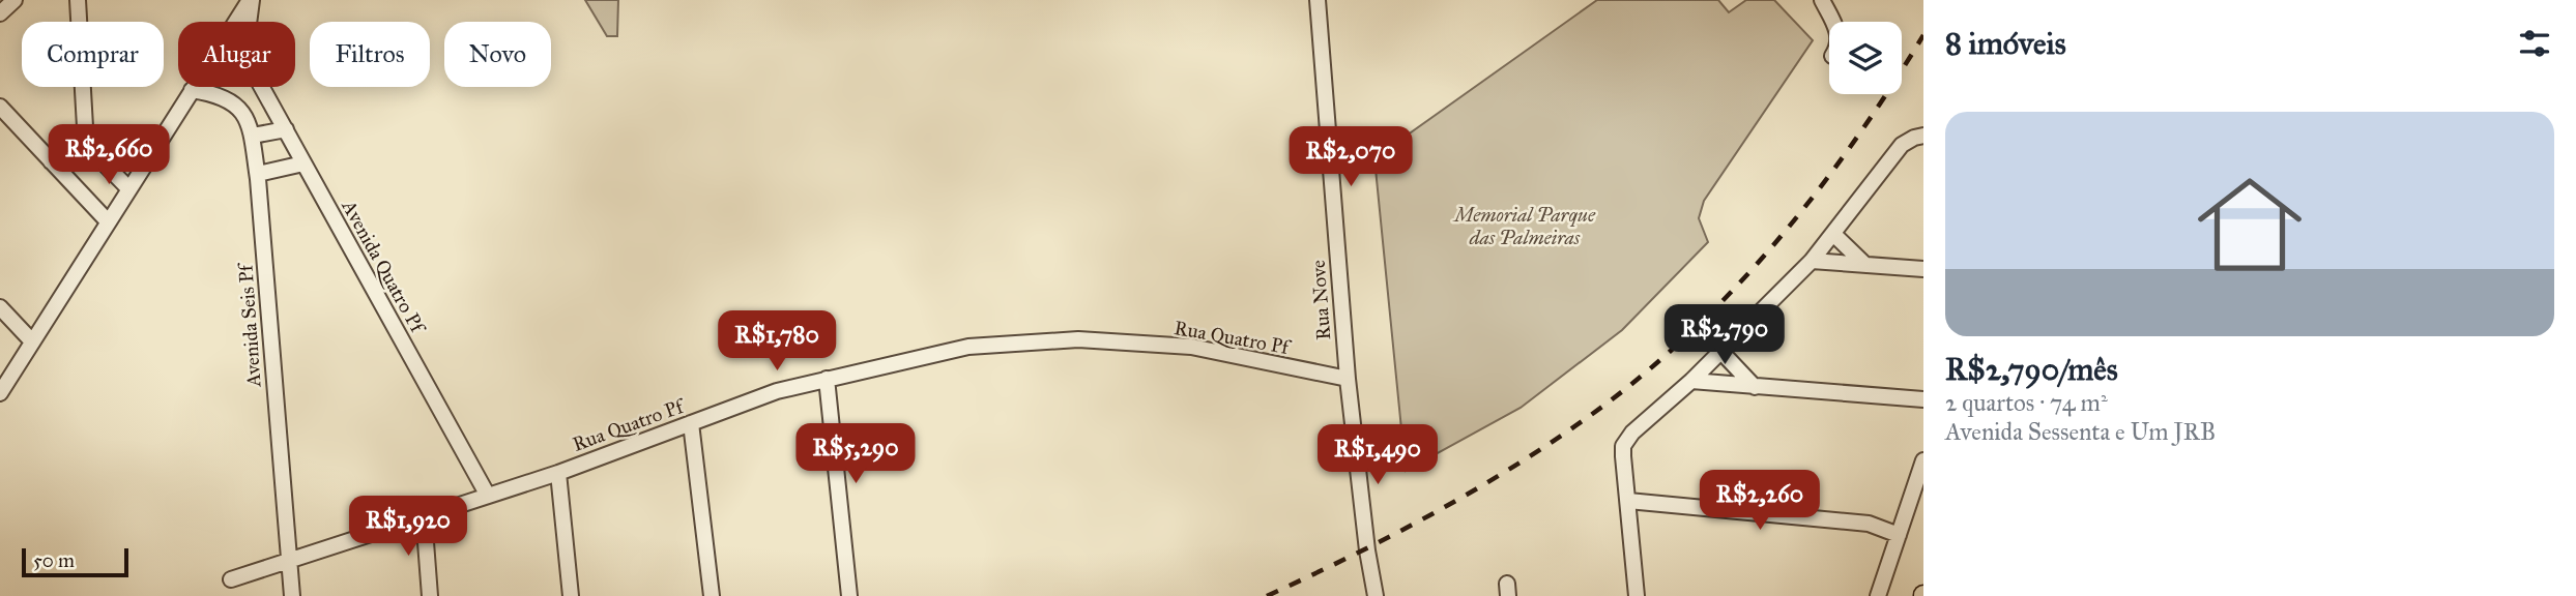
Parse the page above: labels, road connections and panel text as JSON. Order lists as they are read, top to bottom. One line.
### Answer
{"streets":{"street":["Avenida Quatro Pf","Rua Nove","Avenida Seis Pf","Rua Quatro Pf"]},"crossings":[["Avenida Quatro Pf","Rua Quatro Pf"],["Rua Nove","Rua Quatro Pf"],["Avenida Seis Pf","Rua Quatro Pf"]],"parks":["Memorial Parque das Palmeiras"],"scale_bar":"50 m","page":{"heading":"8 imóveis","chip":["Comprar","Alugar","Filtros","Novo"],"list":[{"name":"R$2,790/mês","note":"2 quartos · 74 m² · Avenida Sessenta e Um JRB"}],"price":["R$2,660","R$2,070","R$2,790","R$1,780","R$5,290","R$1,490","R$2,260","R$1,920"],"scale":"50 m"}}
